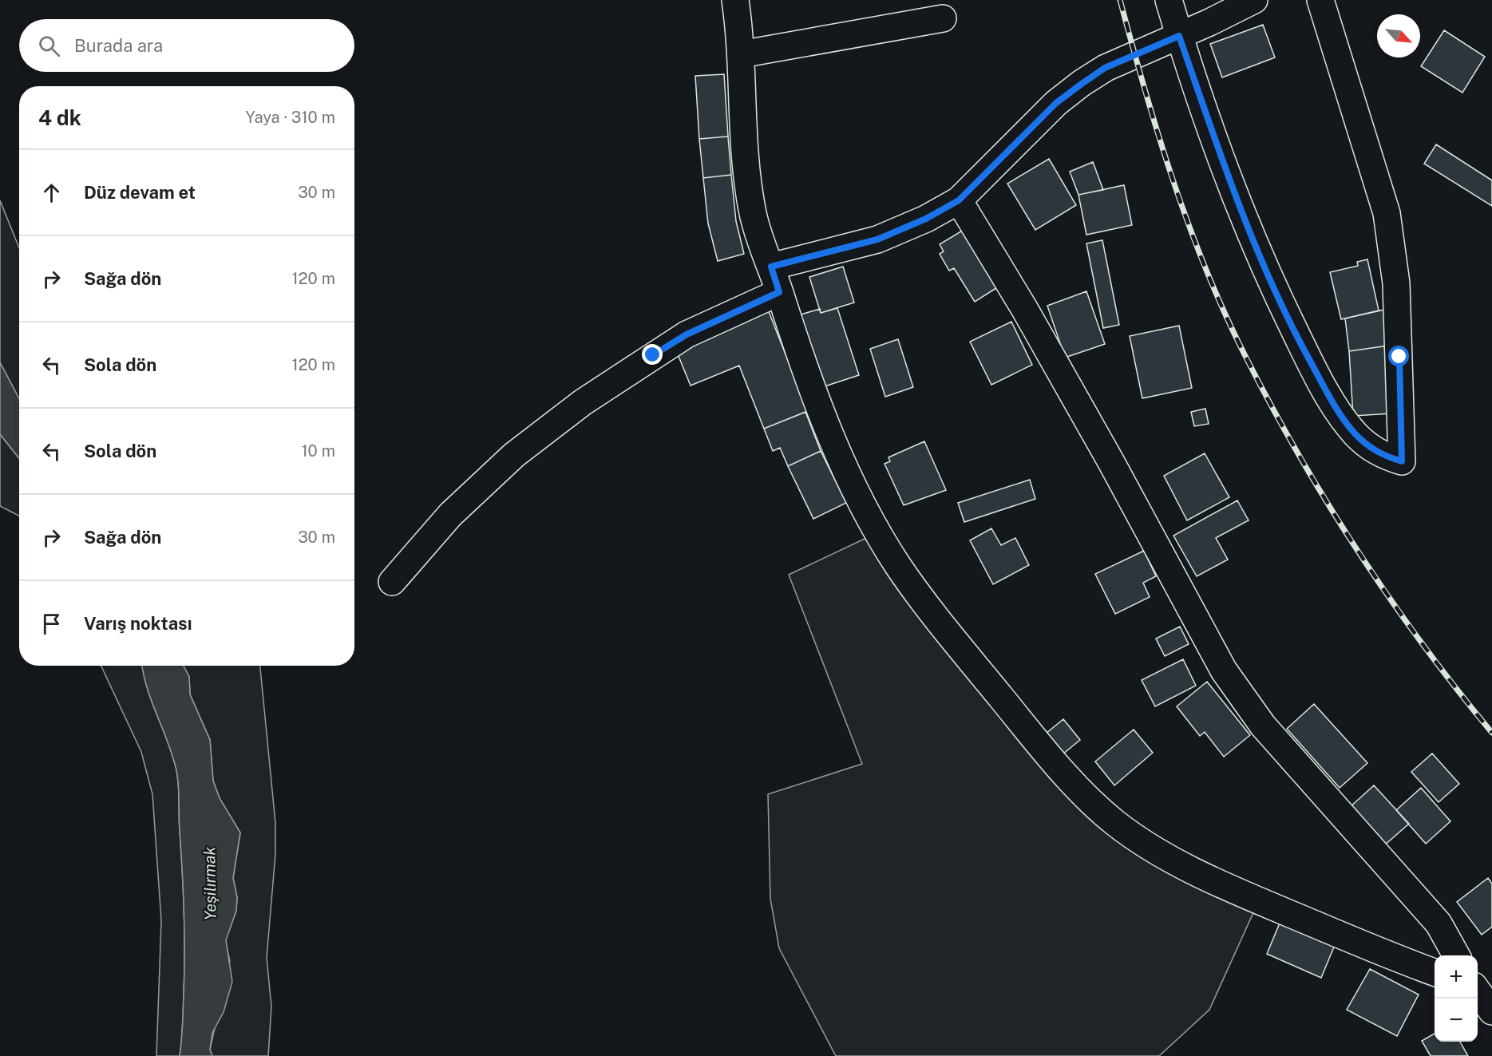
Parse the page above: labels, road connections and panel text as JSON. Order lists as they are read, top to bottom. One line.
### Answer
{"water":["Yeşilırmak"],"north":"bottom right","page":{"search":"Burada ara","heading":["4 dk","Yaya · 310 m"],"list":[["Düz devam et","30 m"],["Sağa dön","120 m"],["Sola dön","120 m"],["Sola dön","10 m"],["Sağa dön","30 m"],"Varış noktası"],"map_buttons":["+","−"]}}
